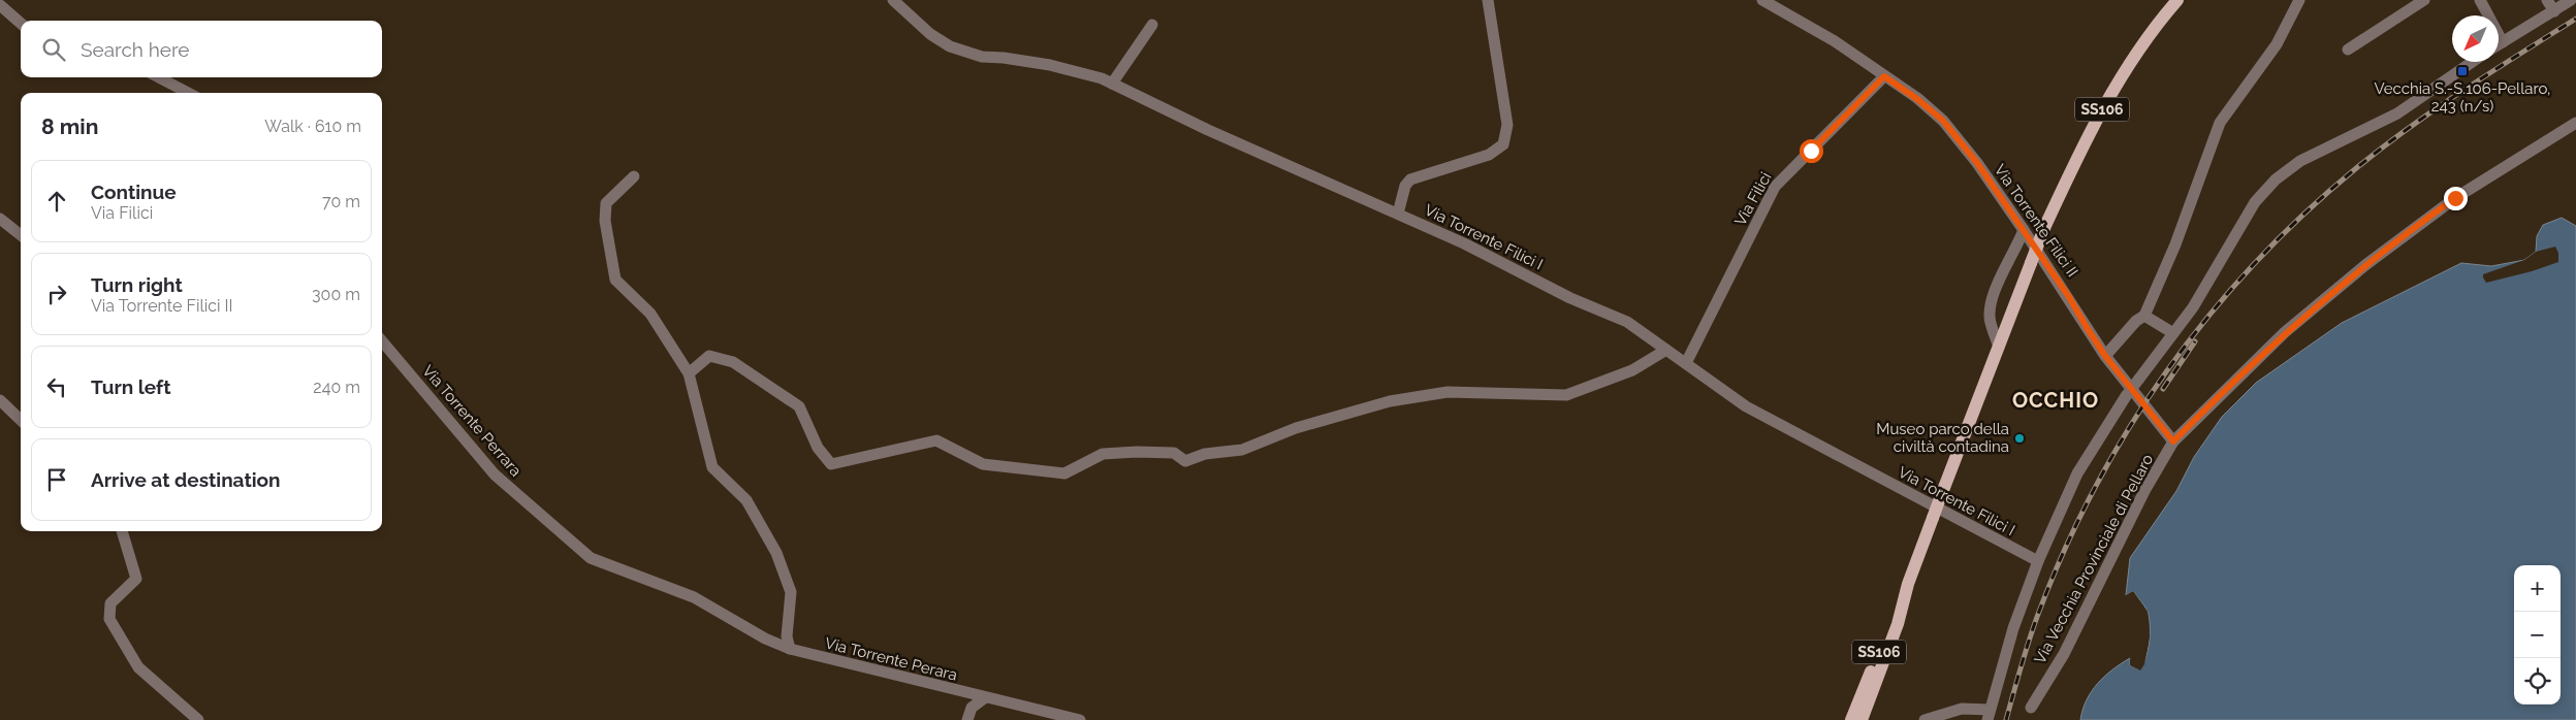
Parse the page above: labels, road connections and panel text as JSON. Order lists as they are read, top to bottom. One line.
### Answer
{"streets":{"main road":["SS106"],"street":["Via Filici","Via Torrente Filici II","Via Torrente Filici I","Via Torrente Perrara","Via Vecchia Provinciale di Pellaro","Via Torrente Perara"]},"crossings":[["Via Filici","Via Torrente Filici II"],["Via Filici","Via Torrente Filici I"],["Via Torrente Filici II","Via Vecchia Provinciale di Pellaro"],["Via Torrente Perrara","Via Torrente Perara"]],"districts":["OCCHIO"],"places":{"transit":["Vecchia S.-S.106-Pellaro, 243 (n/s)"],"other":["Museo parco della civiltà contadina"]},"north":"bottom left","page":{"search":"Search here","heading":["8 min","Walk · 610 m"],"list":[["Continue","Via Filici","70 m"],["Turn right","Via Torrente Filici II","300 m"],["Turn left","240 m"],"Arrive at destination"],"map_buttons":["+","−"]}}
